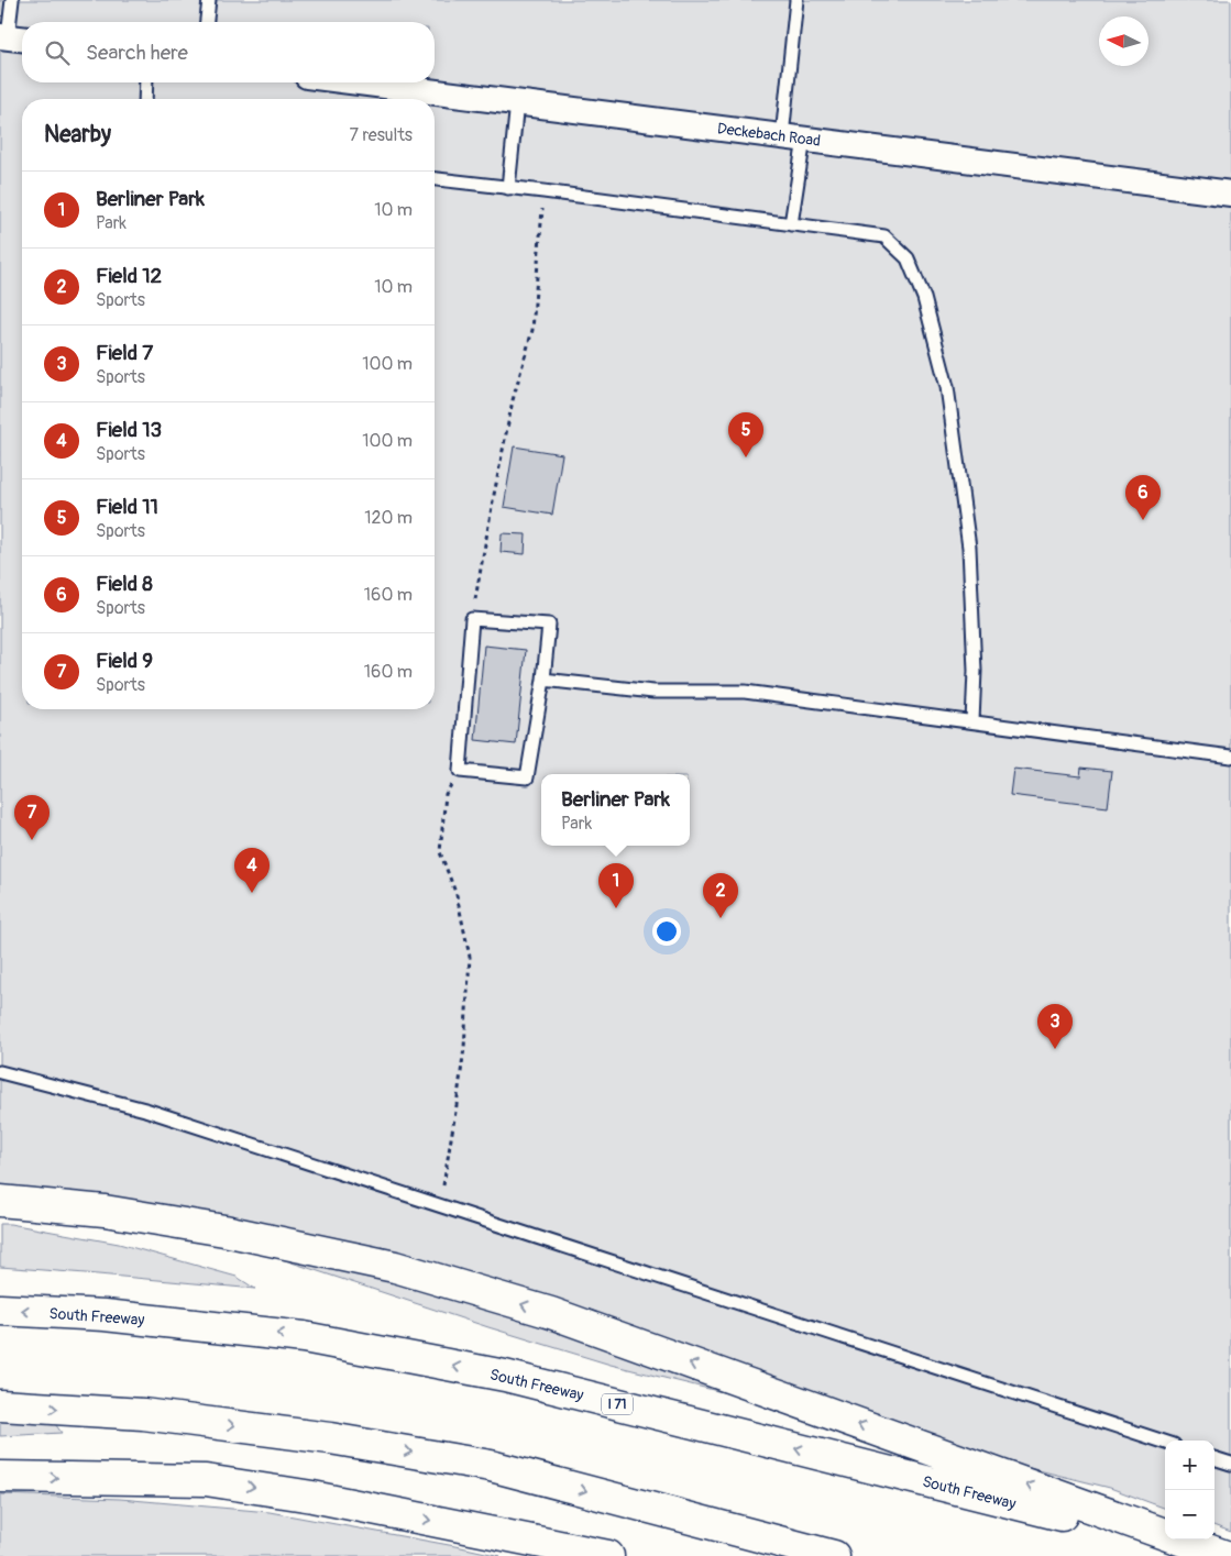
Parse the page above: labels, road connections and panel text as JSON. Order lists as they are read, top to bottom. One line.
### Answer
{"streets":{"highway":["South Freeway","I 71"],"street":["Deckebach Road"]},"north":"left","page":{"search":"Search here","heading":["Nearby","7 results"],"list":[{"mark":"1","name":"Berliner Park","note":"Park","value":"10 m"},{"mark":"2","name":"Field 12","note":"Sports","value":"10 m"},{"mark":"3","name":"Field 7","note":"Sports","value":"100 m"},{"mark":"4","name":"Field 13","note":"Sports","value":"100 m"},{"mark":"5","name":"Field 11","note":"Sports","value":"120 m"},{"mark":"6","name":"Field 8","note":"Sports","value":"160 m"},{"mark":"7","name":"Field 9","note":"Sports","value":"160 m"}],"pins":["5","6","7","4","1","2","3"],"popup":["Berliner Park","Park"],"map_buttons":["+","−"]}}
